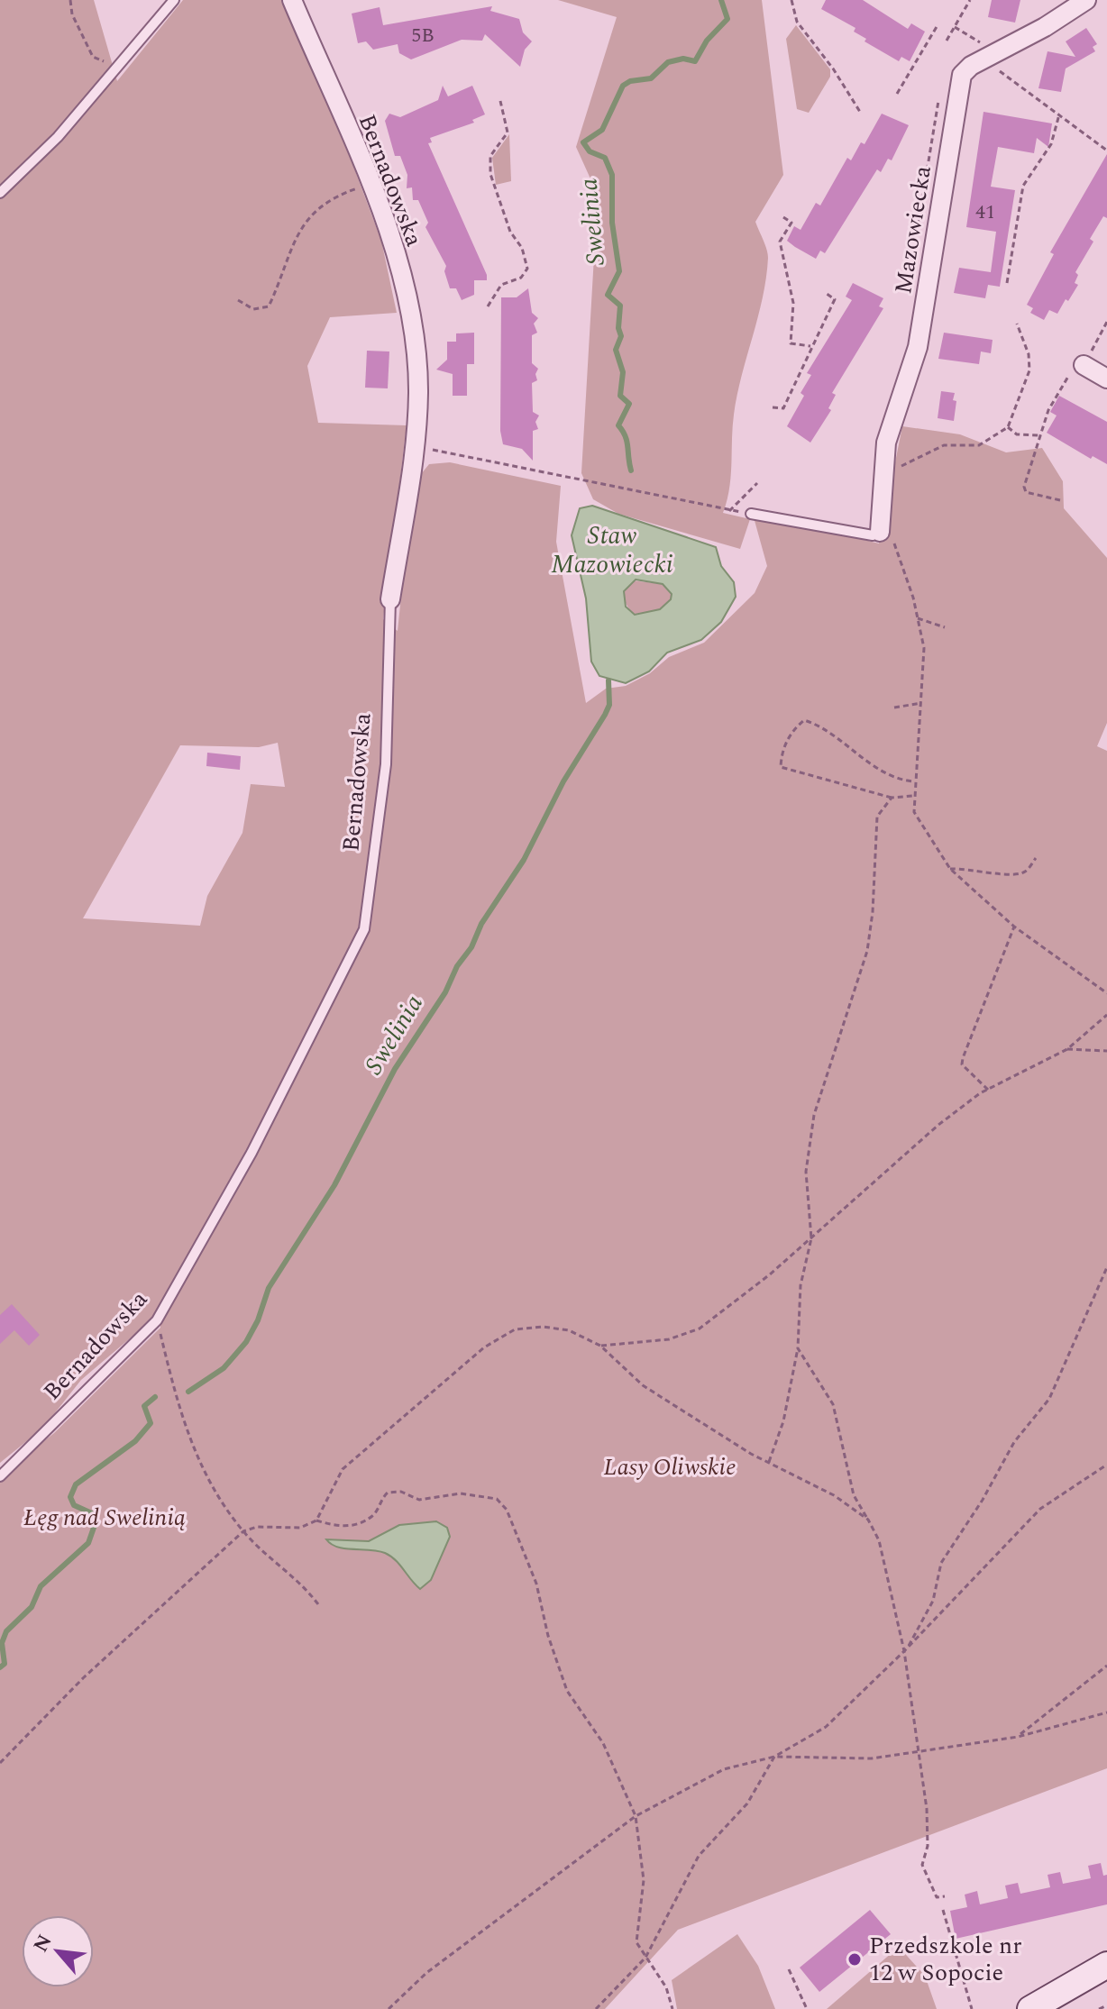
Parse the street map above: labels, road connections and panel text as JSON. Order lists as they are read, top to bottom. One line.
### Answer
{"streets":{"street":["Bernadowska","Mazowiecka"]},"water":["Swelinia","Staw Mazowiecki"],"parks":["Lasy Oliwskie","Łęg nad Swelinią"],"places":["Przedszkole nr 12 w Sopocie"],"house_numbers":["5B","41"],"north":"top left"}
